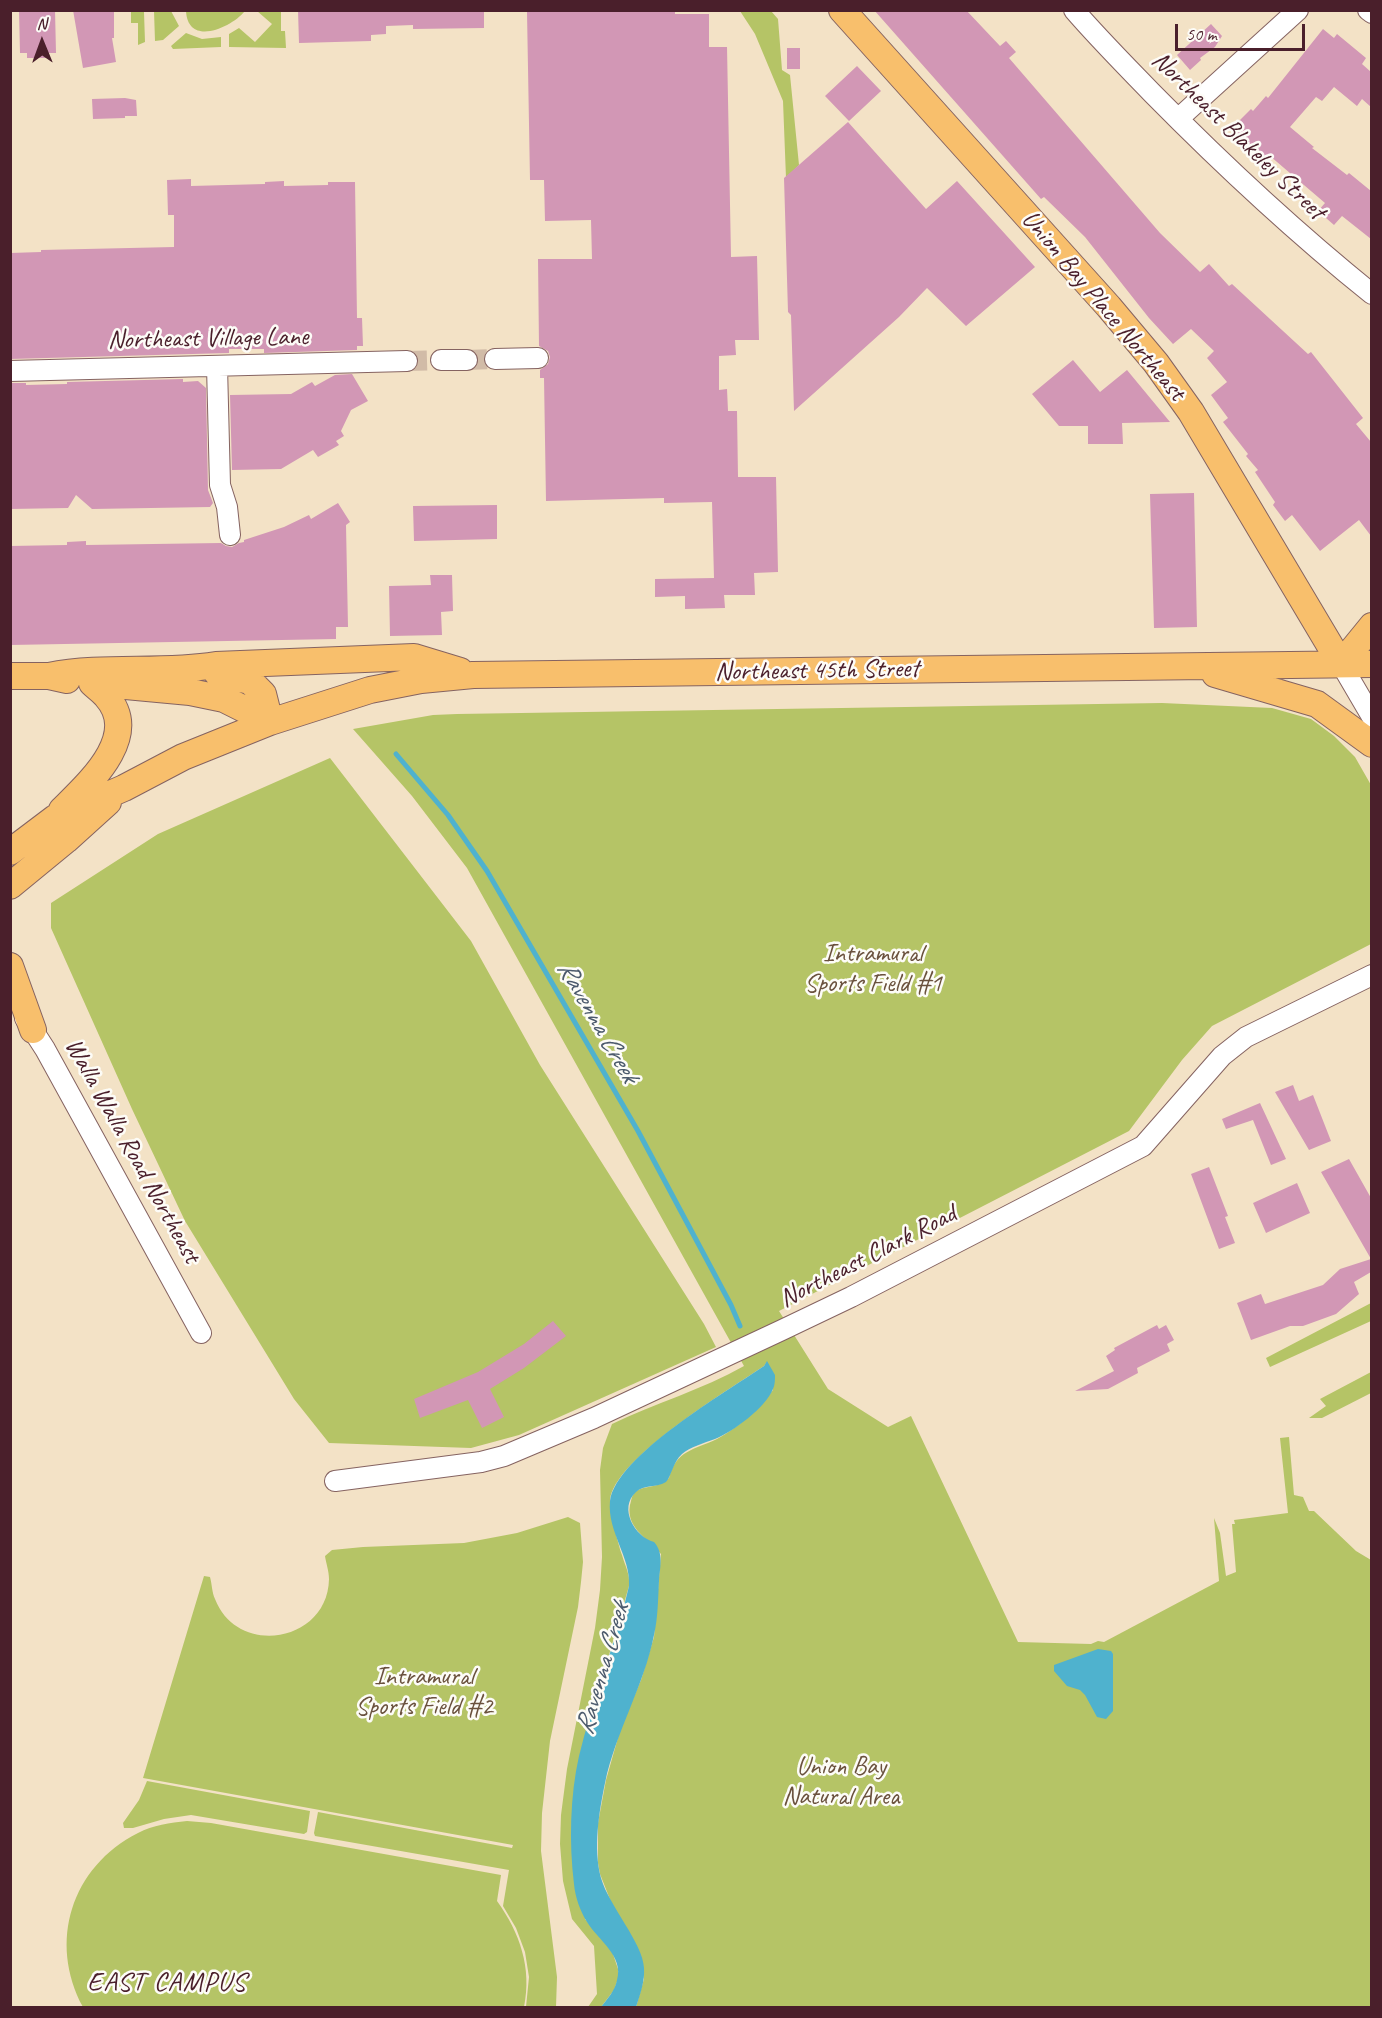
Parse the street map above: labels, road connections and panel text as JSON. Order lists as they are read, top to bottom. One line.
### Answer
{"streets":{"main road":["Union Bay Place Northeast","Northeast 45th Street"],"street":["Northeast Blakeley Street","Northeast Village Lane","Walla Walla Road Northeast","Northeast Clark Road"]},"crossings":[["Union Bay Place Northeast","Northeast 45th Street"]],"districts":["EAST CAMPUS"],"water":["Ravenna Creek"],"parks":["Intramural Sports Field #1","Intramural Sports Field #2","Union Bay Natural Area"],"scale_bar":"50 m","north":"top"}
